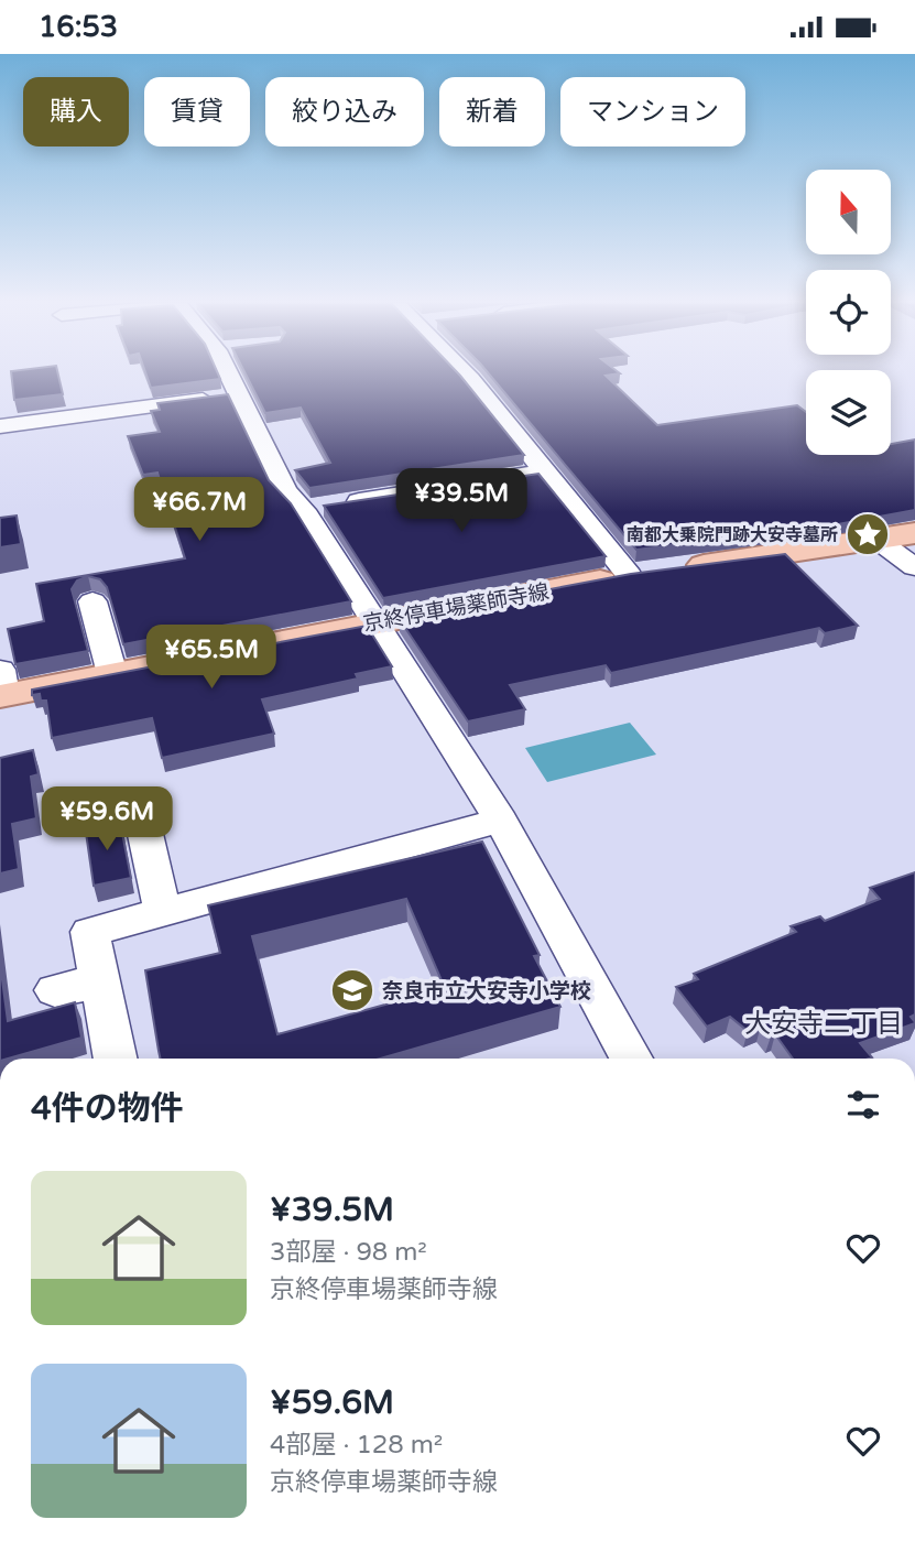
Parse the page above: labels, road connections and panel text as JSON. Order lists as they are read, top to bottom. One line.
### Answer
{"streets":{"main road":["京終停車場薬師寺線"]},"districts":["大安寺二丁目"],"places":{"place":["南都大乗院門跡大安寺墓所"],"school or university":["奈良市立大安寺小学校"]},"north":"top","page":{"status":"16:53","chip":["購入","賃貸","絞り込み","新着","マンション"],"price":["¥39.5M","¥66.7M","¥65.5M","¥59.6M"],"heading":"4件の物件","list":[{"name":"¥39.5M","note":"3部屋 · 98 m² · 京終停車場薬師寺線"},{"name":"¥59.6M","note":"4部屋 · 128 m² · 京終停車場薬師寺線"}]}}
